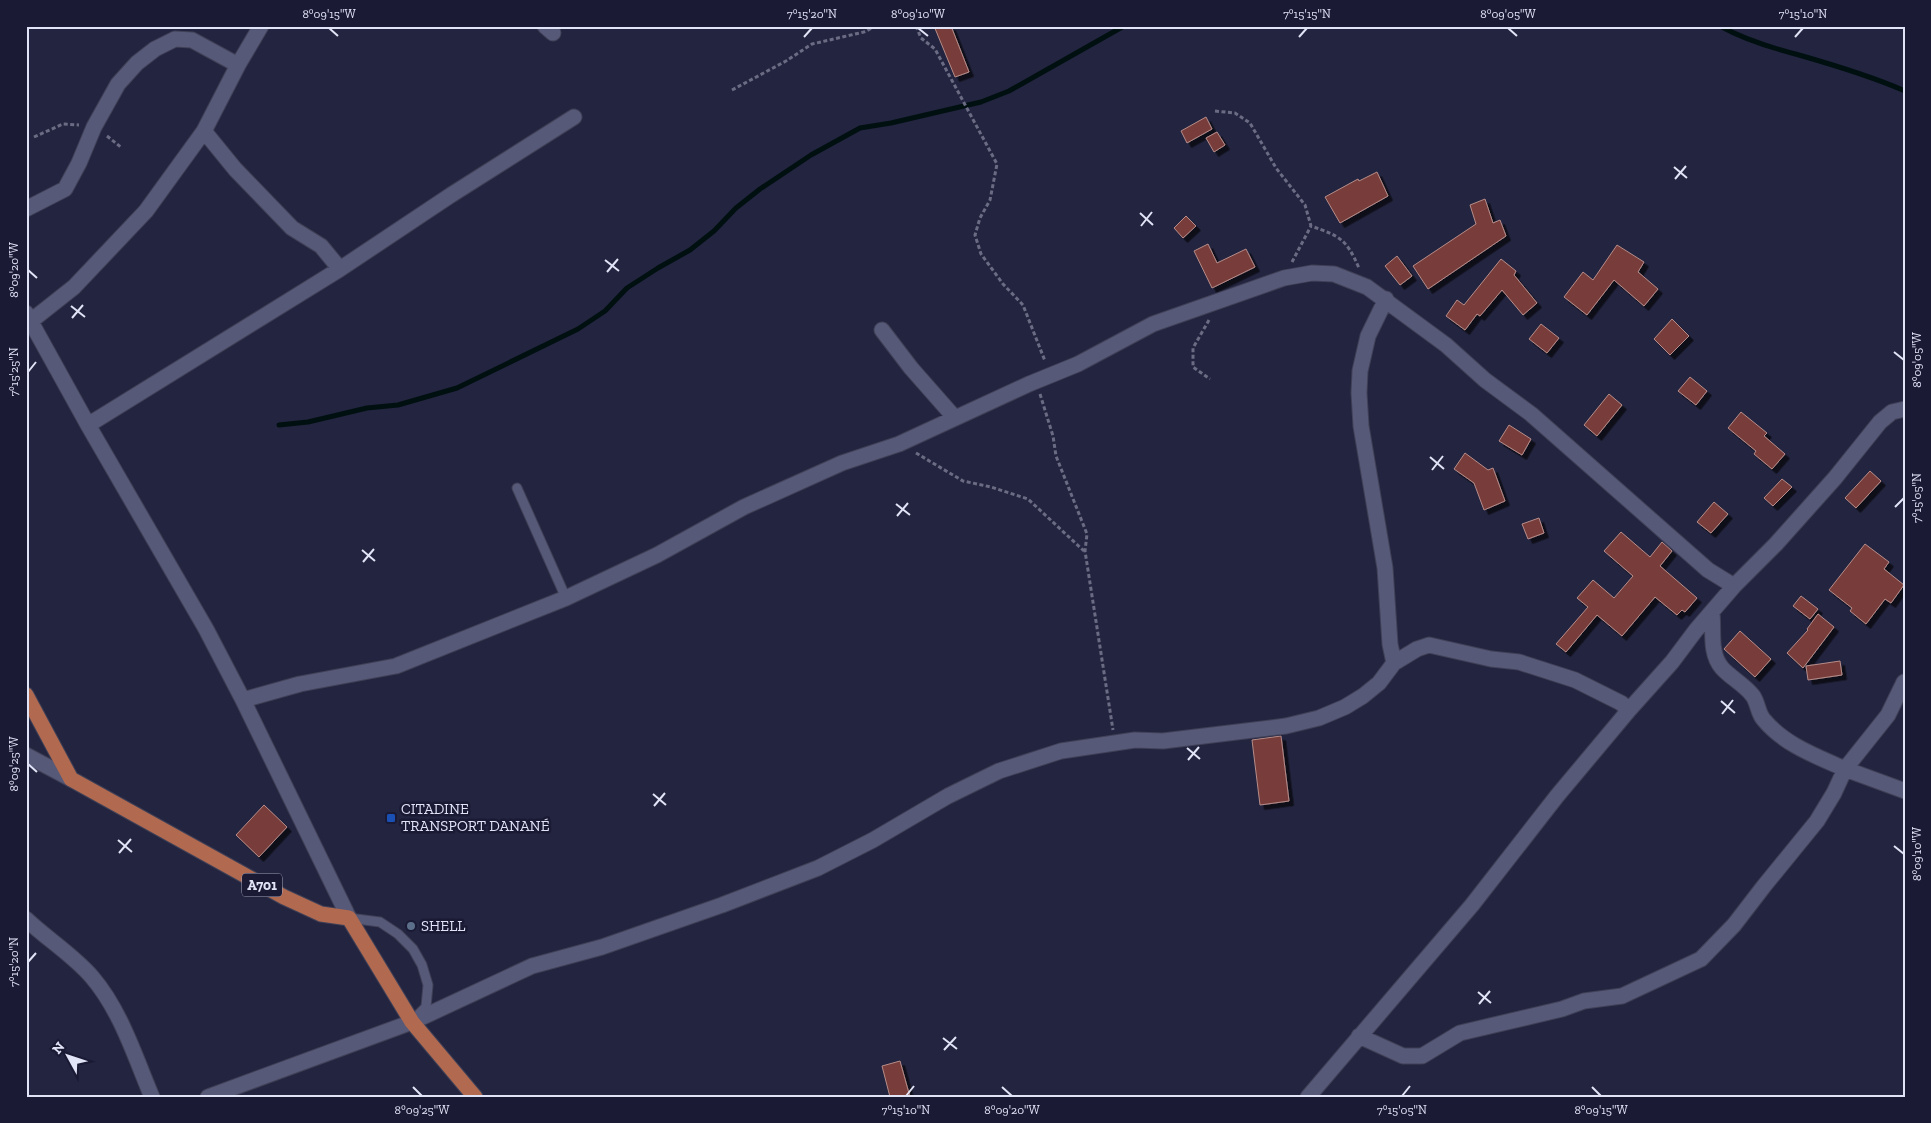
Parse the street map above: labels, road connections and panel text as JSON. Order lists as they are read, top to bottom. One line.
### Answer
{"streets":{"main road":["A701"]},"places":{"transit":["CITADINE TRANSPORT DANANÉ"],"other":["SHELL"]},"north":"top left","coordinates":["8°09'15\"W","7°15'20\"N","8°09'10\"W","7°15'15\"N","8°09'05\"W","7°15'10\"N","8°09'20\"W","7°15'25\"N","7°15'05\"N","8°09'25\"W"]}
